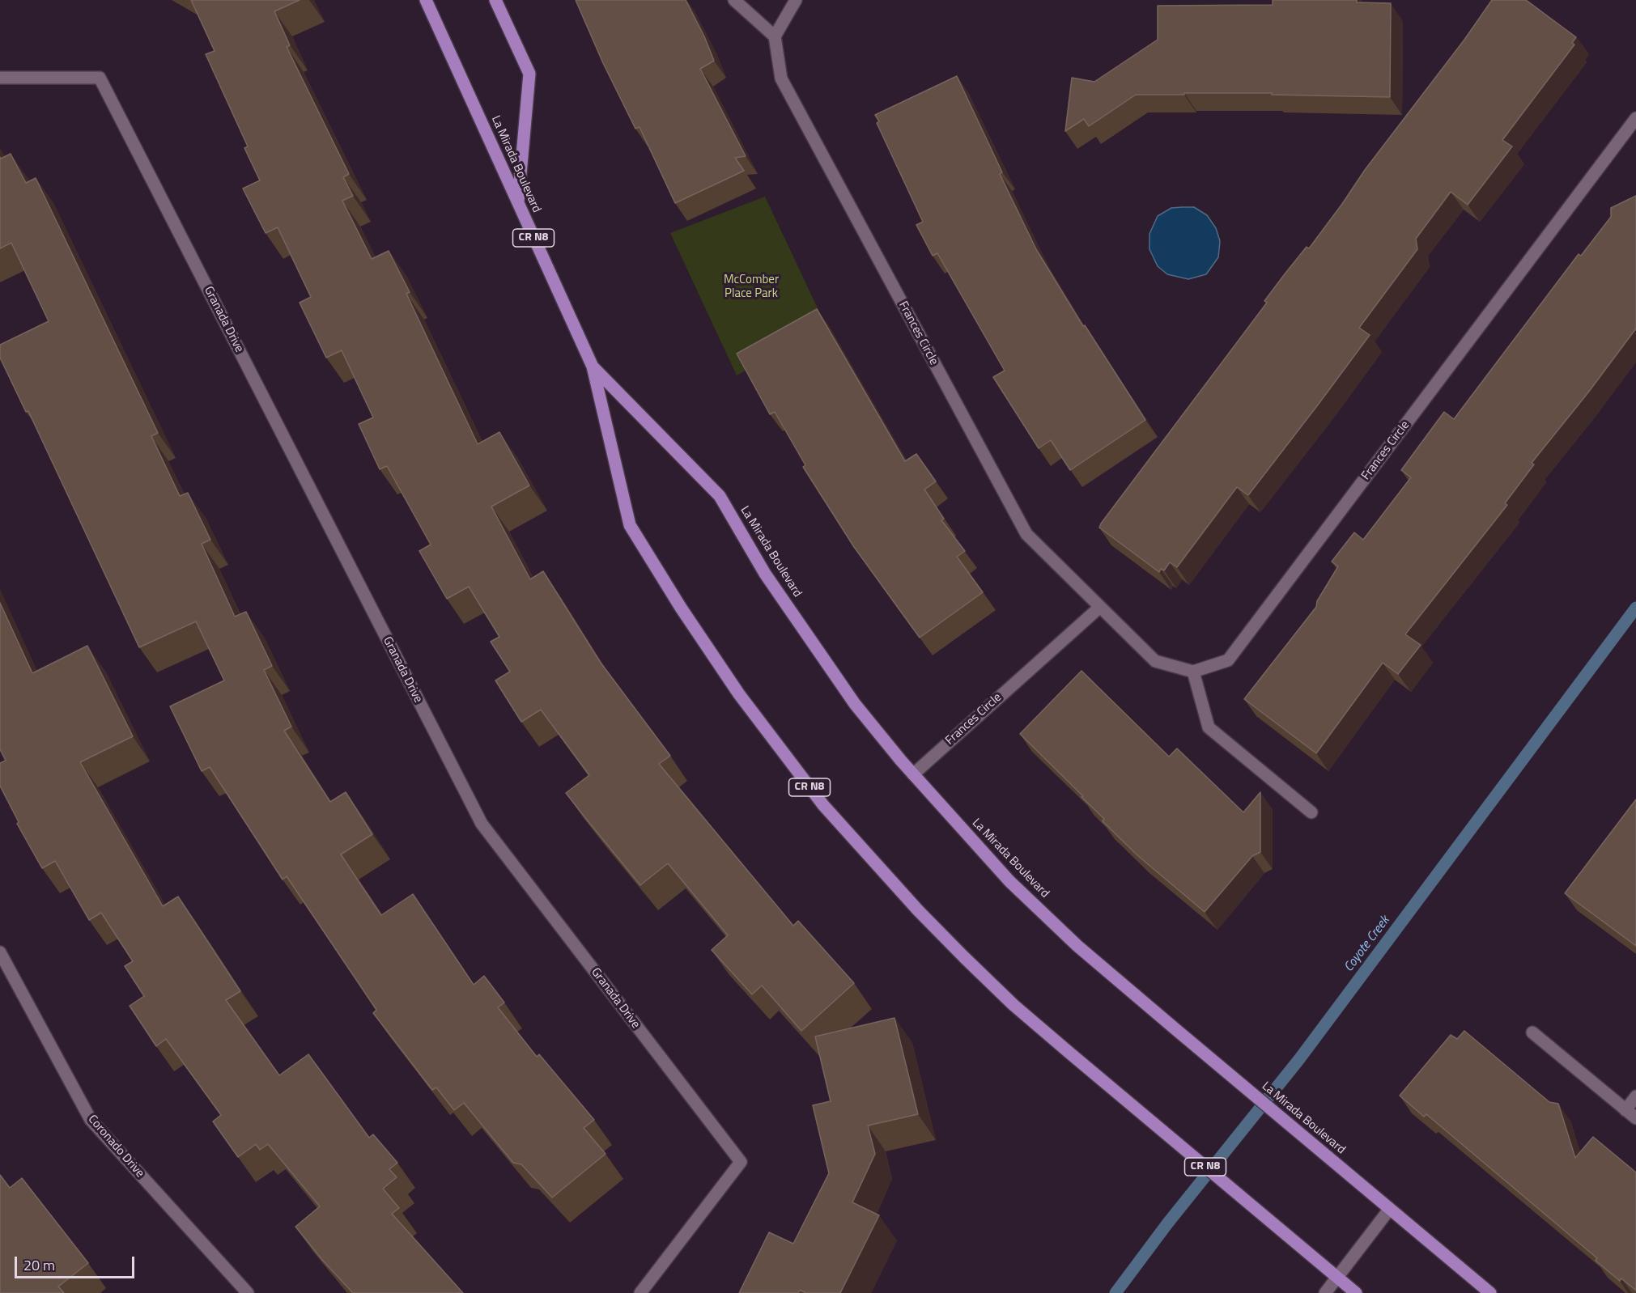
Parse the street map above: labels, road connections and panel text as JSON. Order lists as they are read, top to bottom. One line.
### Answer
{"streets":{"main road":["La Mirada Boulevard","CR N8"],"street":["Granada Drive","Frances Circle","Coronado Drive"]},"crossings":[["La Mirada Boulevard","Frances Circle"]],"water":["Coyote Creek"],"parks":["McComber Place Park"],"scale_bar":"20 m"}
